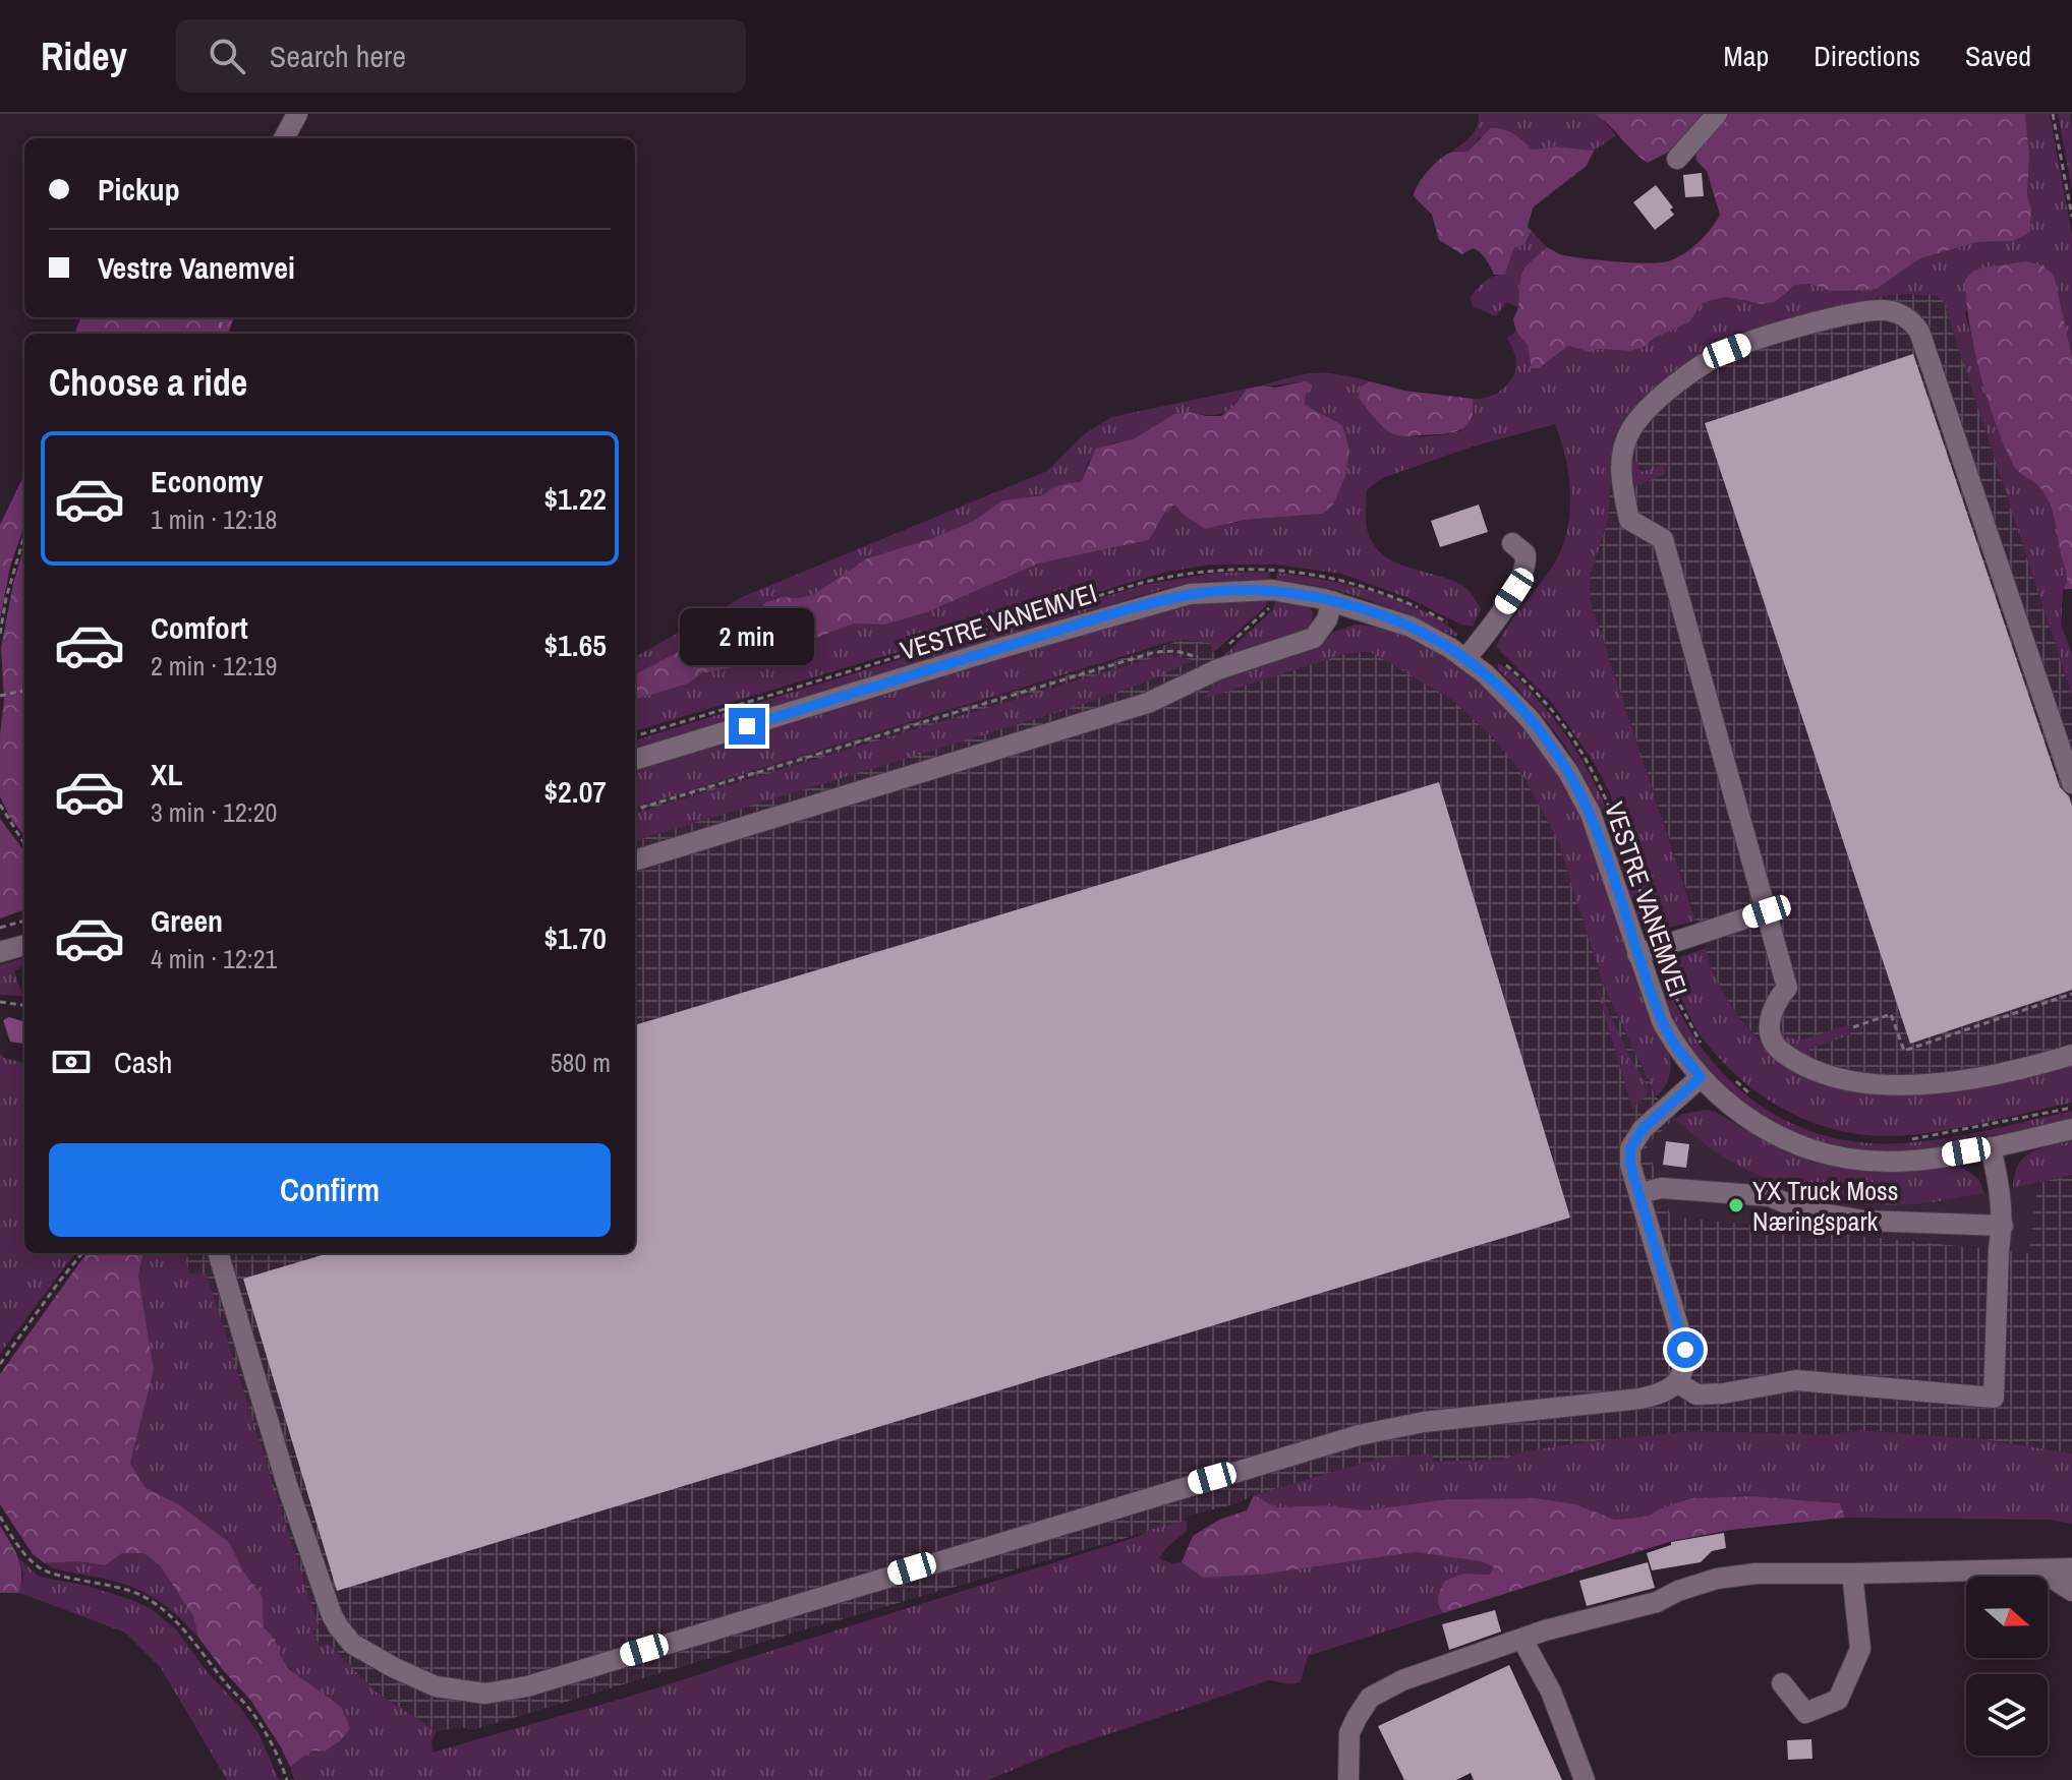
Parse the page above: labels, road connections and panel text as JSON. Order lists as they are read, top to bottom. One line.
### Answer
{"streets":{"street":["VESTRE VANEMVEI"]},"places":["YX Truck Moss Næringspark"],"north":"right","page":{"header":"Ridey","search":"Search here","nav":["Map","Directions","Saved"],"banner":["Pickup","Vestre Vanemvei"],"heading":"Choose a ride","list":[{"name":"Economy","note":"1 min · 12:18","value":"$1.22"},{"name":"Comfort","note":"2 min · 12:19","value":"$1.65"},{"name":"XL","note":"3 min · 12:20","value":"$2.07"},{"name":"Green","note":"4 min · 12:21","value":"$1.70"}],"bubble":"2 min","pay":["Cash","580 m"],"buttons":"Confirm"}}
